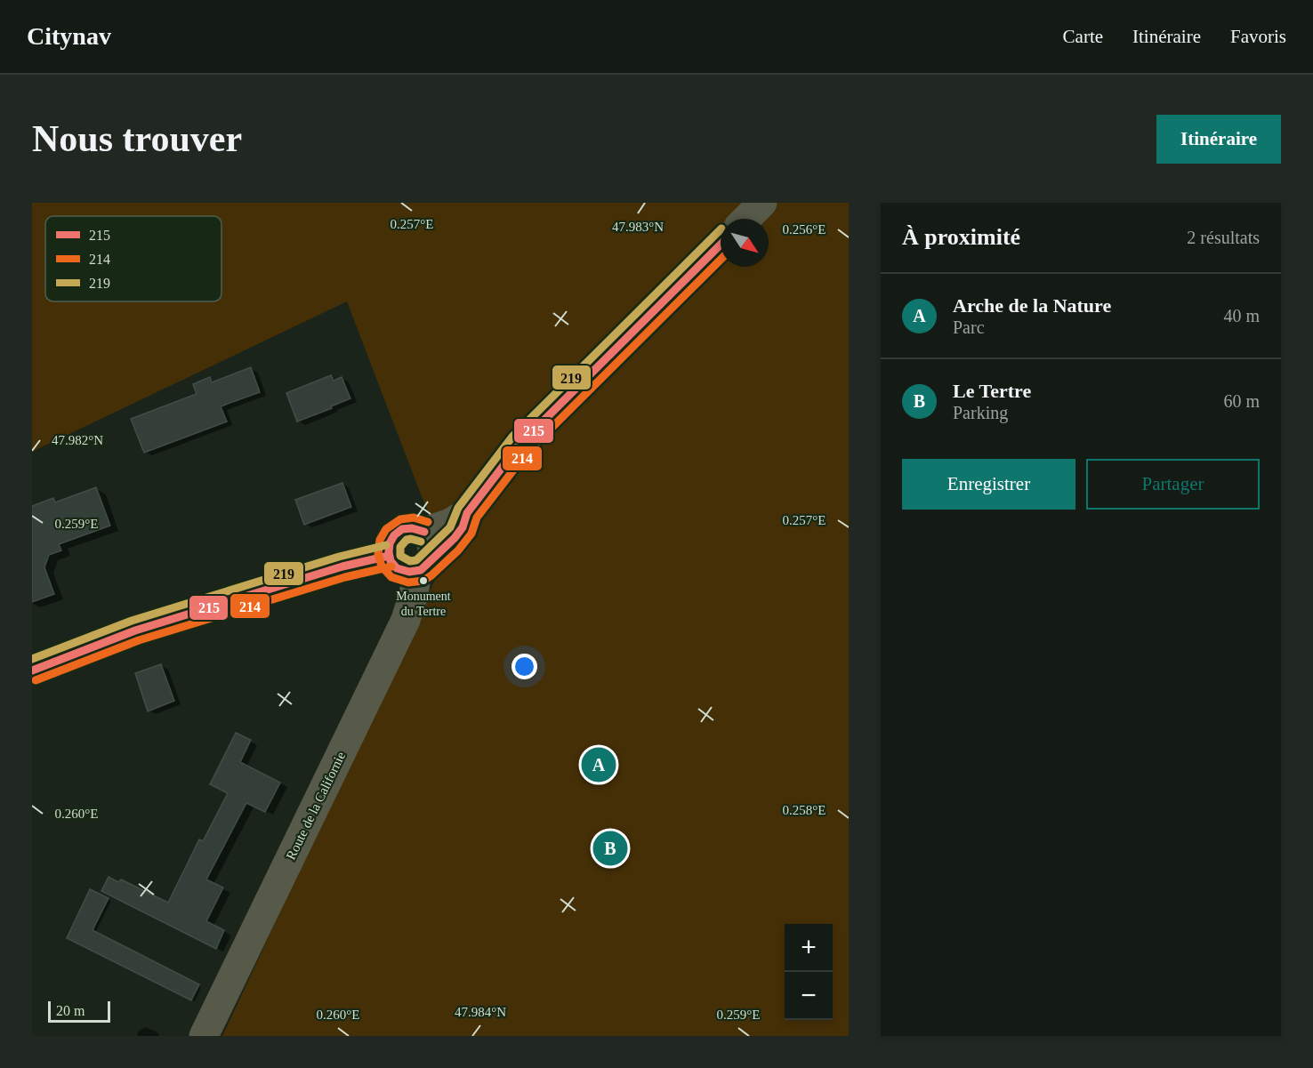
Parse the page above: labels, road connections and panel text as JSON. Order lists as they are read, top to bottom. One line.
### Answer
{"streets":{"street":["Route de la Californie"]},"places":["Monument du Tertre"],"lines":["transit line 219","transit line 215","transit line 214"],"legend":["215","214","219"],"scale_bar":"20 m","north":"bottom right","page":{"header":"Citynav","nav":["Carte","Itinéraire","Favoris"],"buttons":["Itinéraire",["Enregistrer","Partager"]],"title":"Nous trouver","heading":["À proximité","2 résultats"],"list":[{"mark":"A","name":"Arche de la Nature","note":"Parc","value":"40 m"},{"mark":"B","name":"Le Tertre","note":"Parking","value":"60 m"}],"pins":["A","B"],"map_buttons":["+","−"],"scale":"20 m"},"coordinates":["0.257°E","47.983°N","0.256°E","47.982°N","0.259°E","0.258°E","0.260°E","47.984°N"]}
